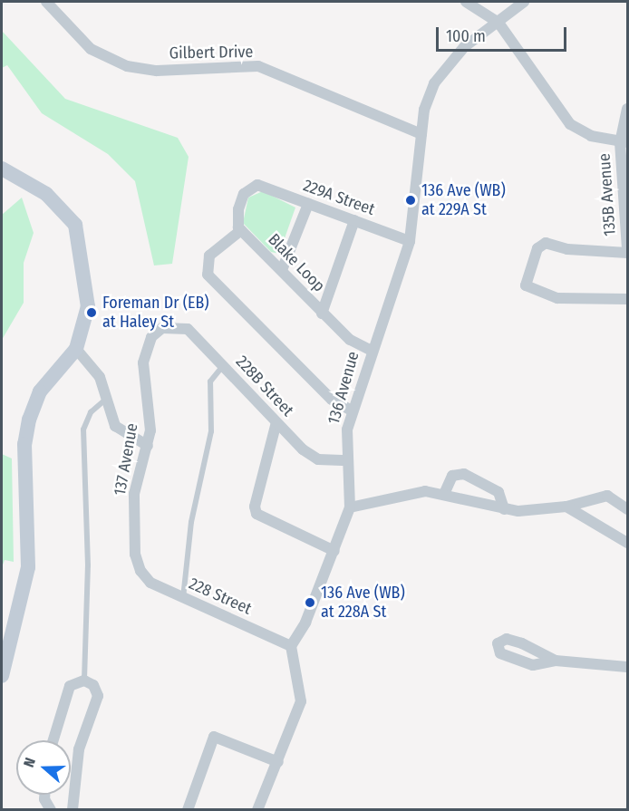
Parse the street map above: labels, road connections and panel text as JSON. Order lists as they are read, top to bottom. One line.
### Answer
{"streets":{"street":["Gilbert Drive","135B Avenue","229A Street","Blake Loop","228B Street","136 Avenue","137 Avenue","228 Street"]},"crossings":[["Gilbert Drive","136 Avenue"],["229A Street","Blake Loop"],["229A Street","136 Avenue"],["Blake Loop","136 Avenue"],["228B Street","136 Avenue"],["228B Street","137 Avenue"],["136 Avenue","228 Street"],["137 Avenue","228 Street"]],"places":["136 Ave (WB) at 229A St","Foreman Dr (EB) at Haley St","136 Ave (WB) at 228A St"],"scale_bar":"100 m","north":"left"}
